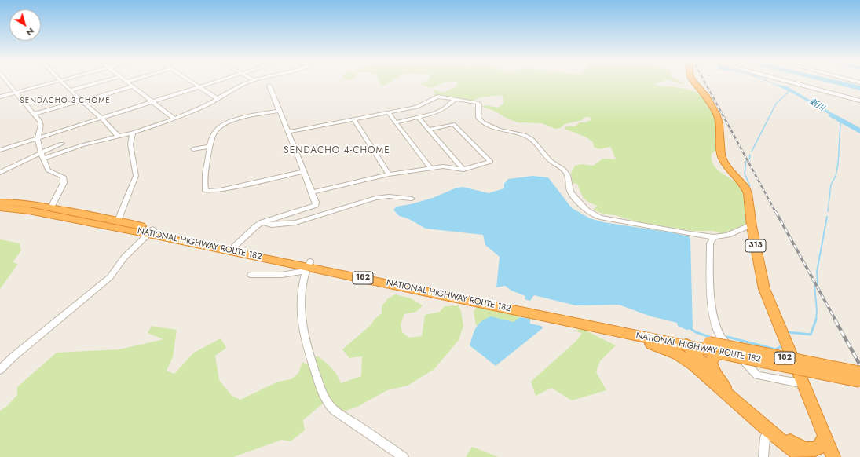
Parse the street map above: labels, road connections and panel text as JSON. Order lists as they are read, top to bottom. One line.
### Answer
{"streets":{"highway":["NATIONAL HIGHWAY ROUTE 182","313","182"]},"districts":["SENDACHO 3-CHOME","SENDACHO 4-CHOME"],"water":["新川"],"north":"bottom right"}
